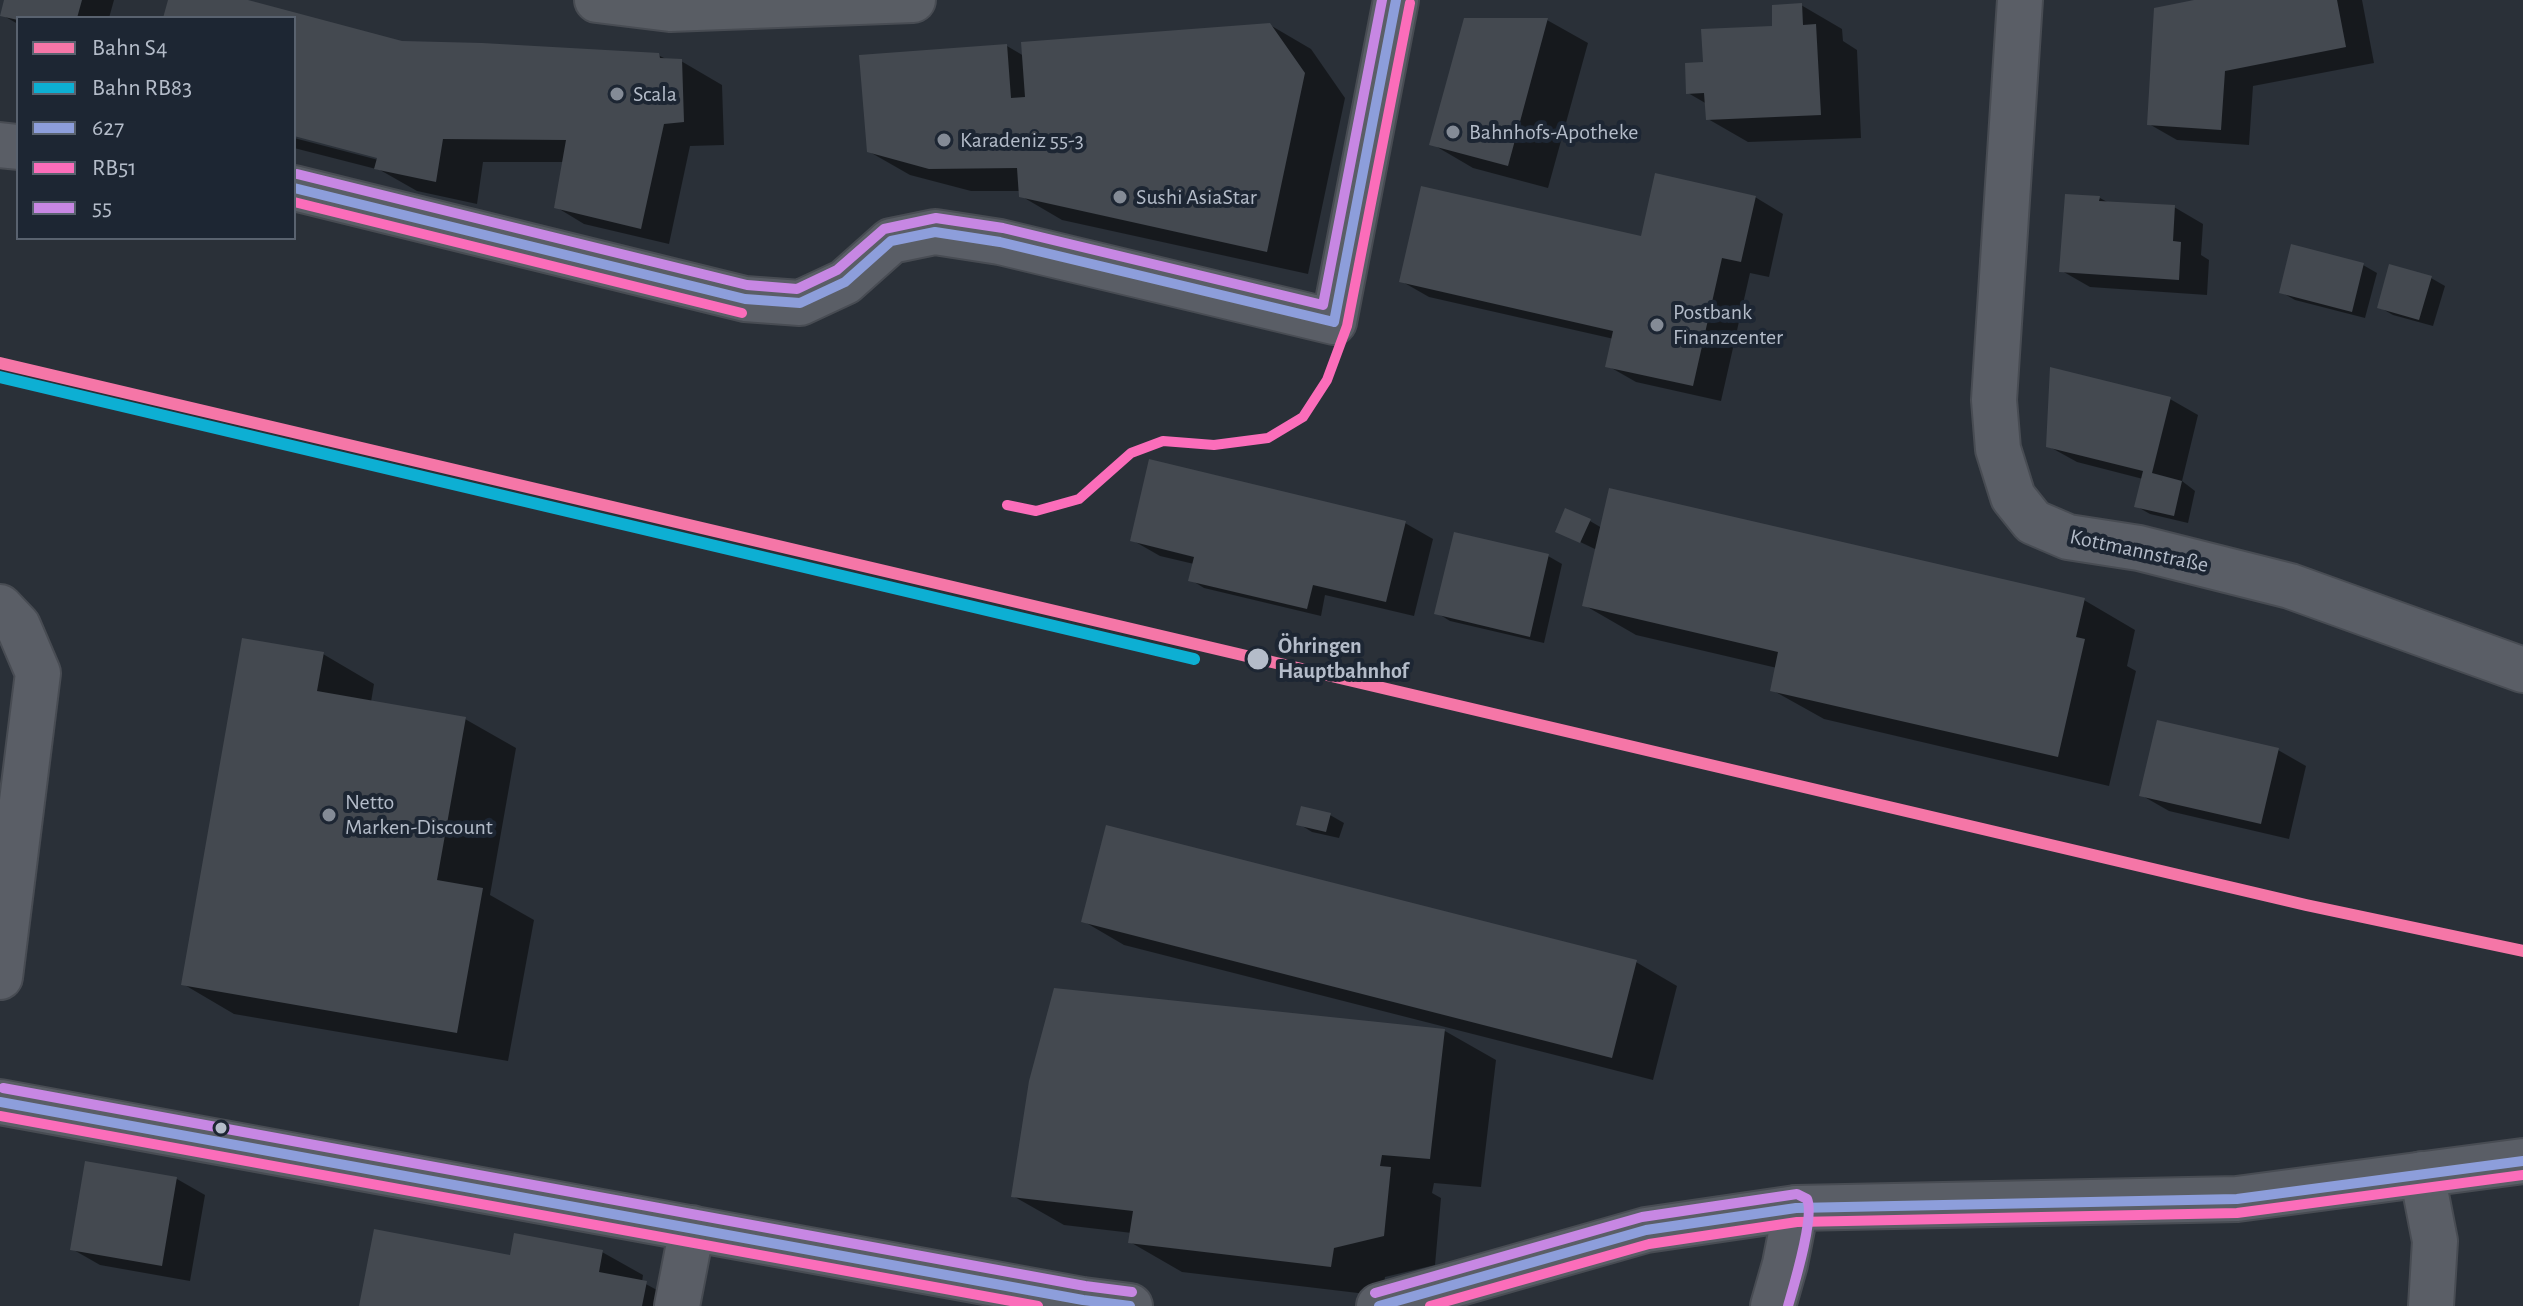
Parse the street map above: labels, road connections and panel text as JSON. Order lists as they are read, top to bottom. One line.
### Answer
{"streets":{"street":["Kottmannstraße"]},"places":["Scala","Bahnhofs-Apotheke","Karadeniz 55-3","Sushi AsiaStar","Postbank Finanzcenter","Öhringen Hauptbahnhof","Netto Marken-Discount"],"lines":["transit line 627","transit line 55","transit line RB51","rail line S4","rail line RB83"],"legend":["Bahn S4","Bahn RB83","627","RB51","55"]}
